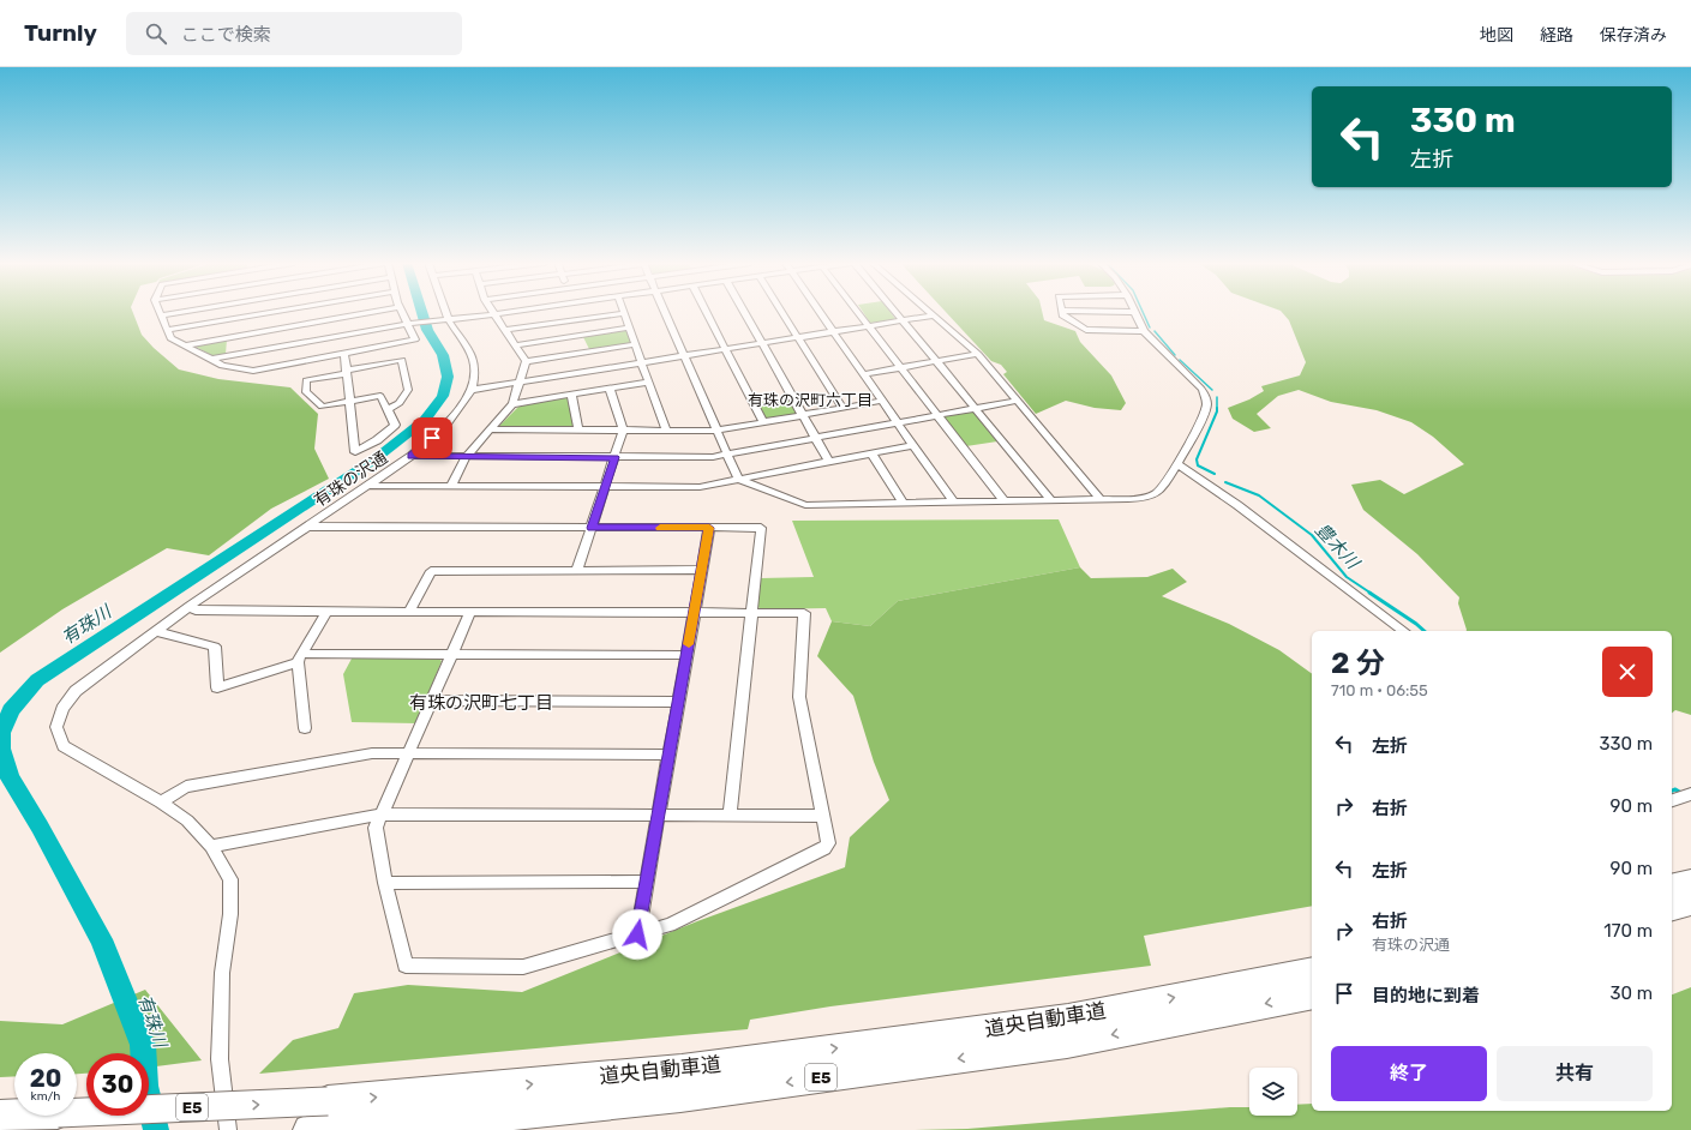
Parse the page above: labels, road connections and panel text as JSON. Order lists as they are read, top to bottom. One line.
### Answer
{"streets":{"highway":["道央自動車道","E5"],"street":["有珠の沢通"]},"districts":["有珠の沢町六丁目","有珠の沢町七丁目"],"water":["豊木川","有珠川"],"page":{"header":"Turnly","search":"ここで検索","nav":["地図","経路","保存済み"],"turn":["330 m","左折"],"heading":["2 分","710 m · 06:55"],"list":[{"name":"左折","value":"330 m"},{"name":"右折","value":"90 m"},{"name":"左折","value":"90 m"},{"name":"右折","note":"有珠の沢通","value":"170 m"},{"name":"目的地に到着","value":"30 m"}],"buttons":["終了","共有"],"speed":"20 km/h","limit":"30"}}
